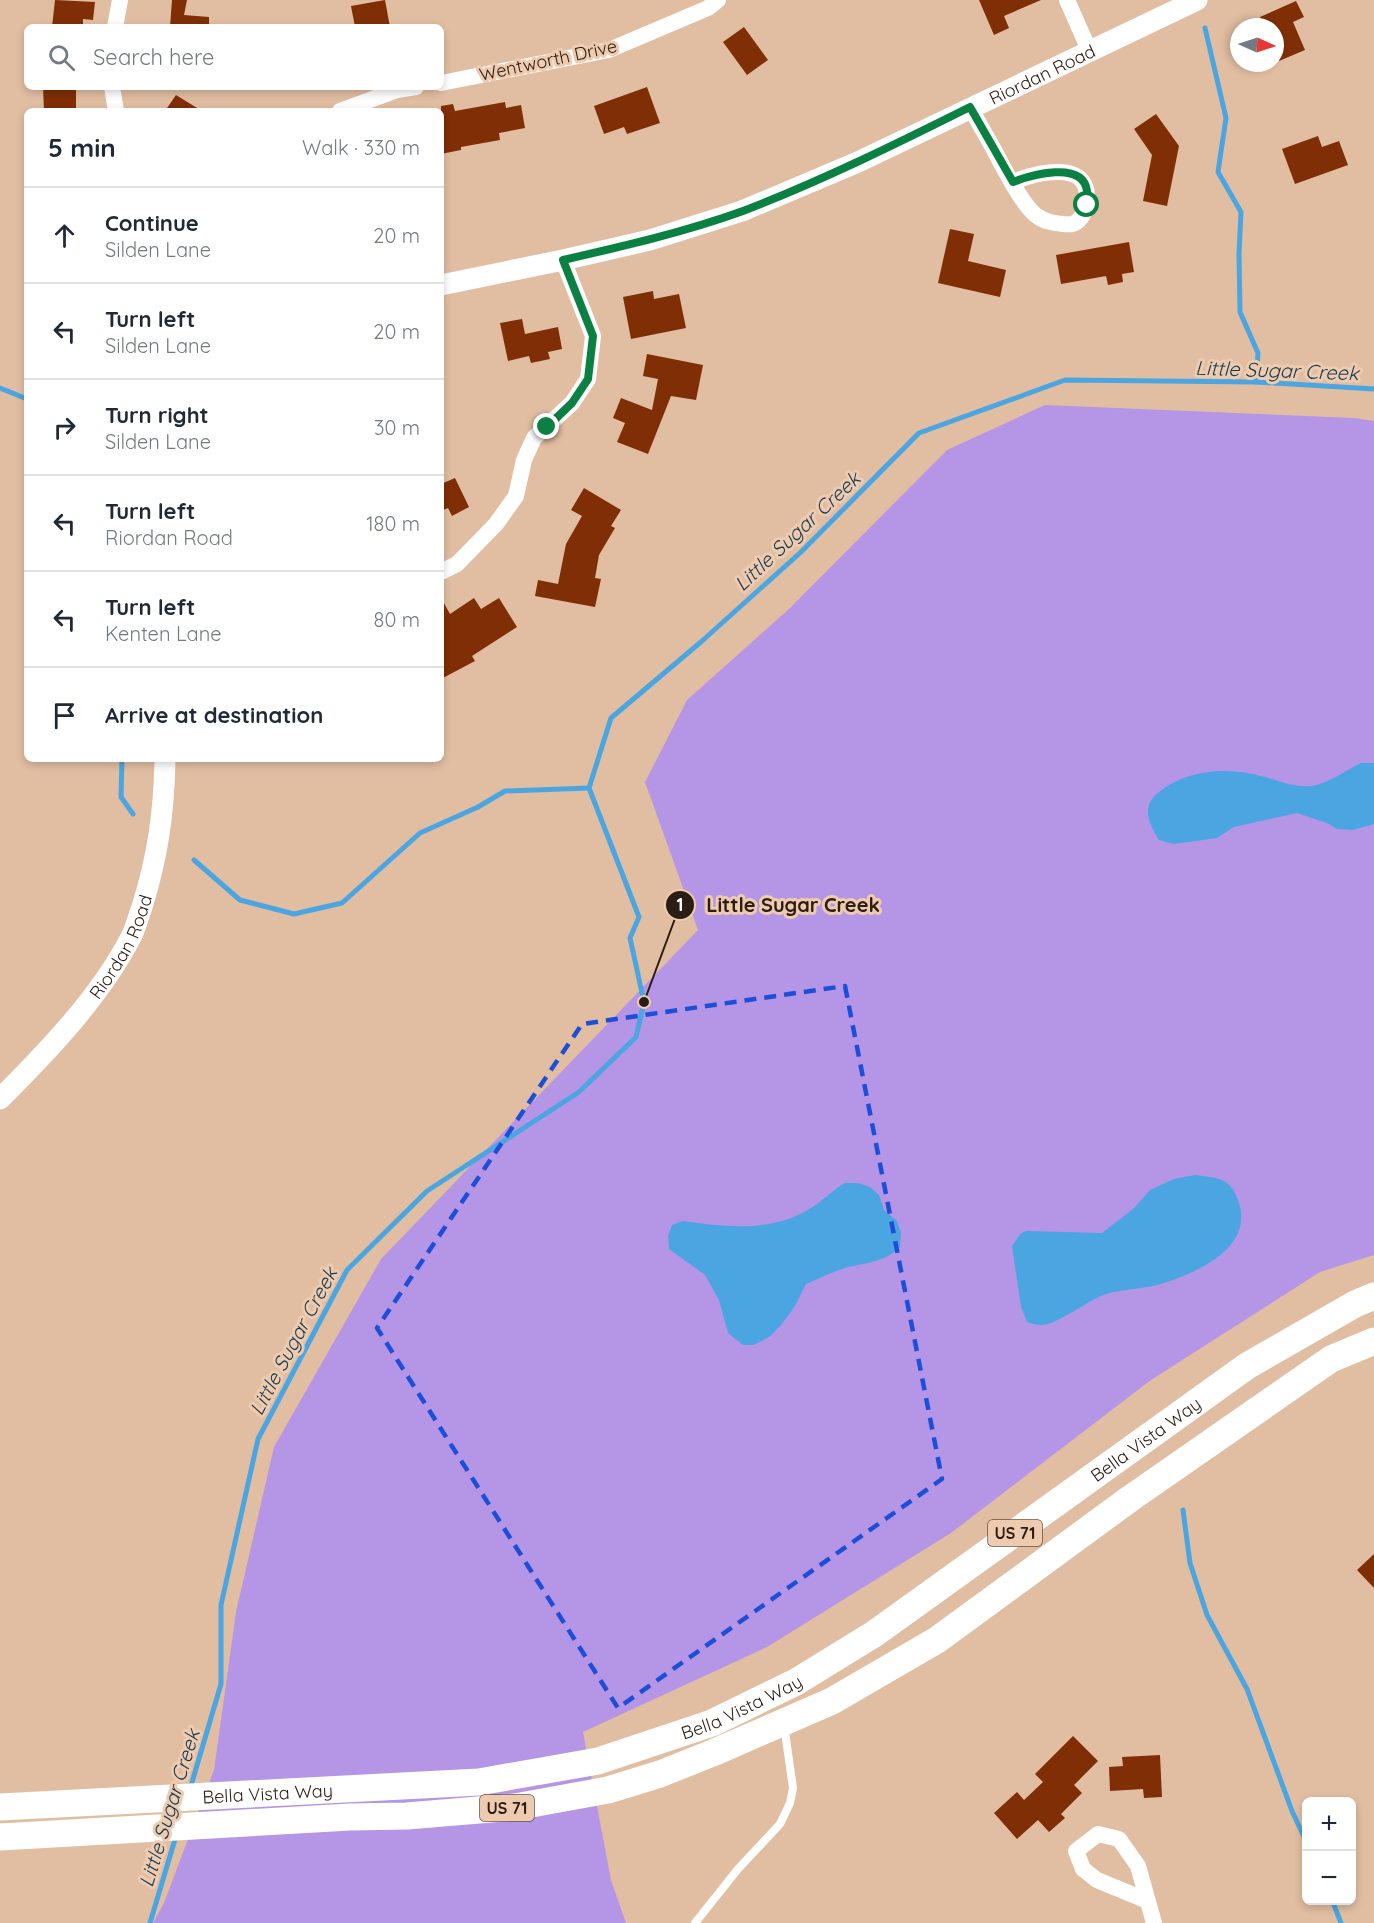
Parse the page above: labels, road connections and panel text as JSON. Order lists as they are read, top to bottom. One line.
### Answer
{"streets":{"main road":["Bella Vista Way","US 71"],"street":["Wentworth Drive","Riordan Road"]},"water":["Little Sugar Creek"],"places":["Little Sugar Creek"],"north":"right","page":{"search":"Search here","heading":["5 min","Walk · 330 m"],"list":[["Continue","Silden Lane","20 m"],["Turn left","Silden Lane","20 m"],["Turn right","Silden Lane","30 m"],["Turn left","Riordan Road","180 m"],["Turn left","Kenten Lane","80 m"],"Arrive at destination"],"map_buttons":["+","−"]}}
